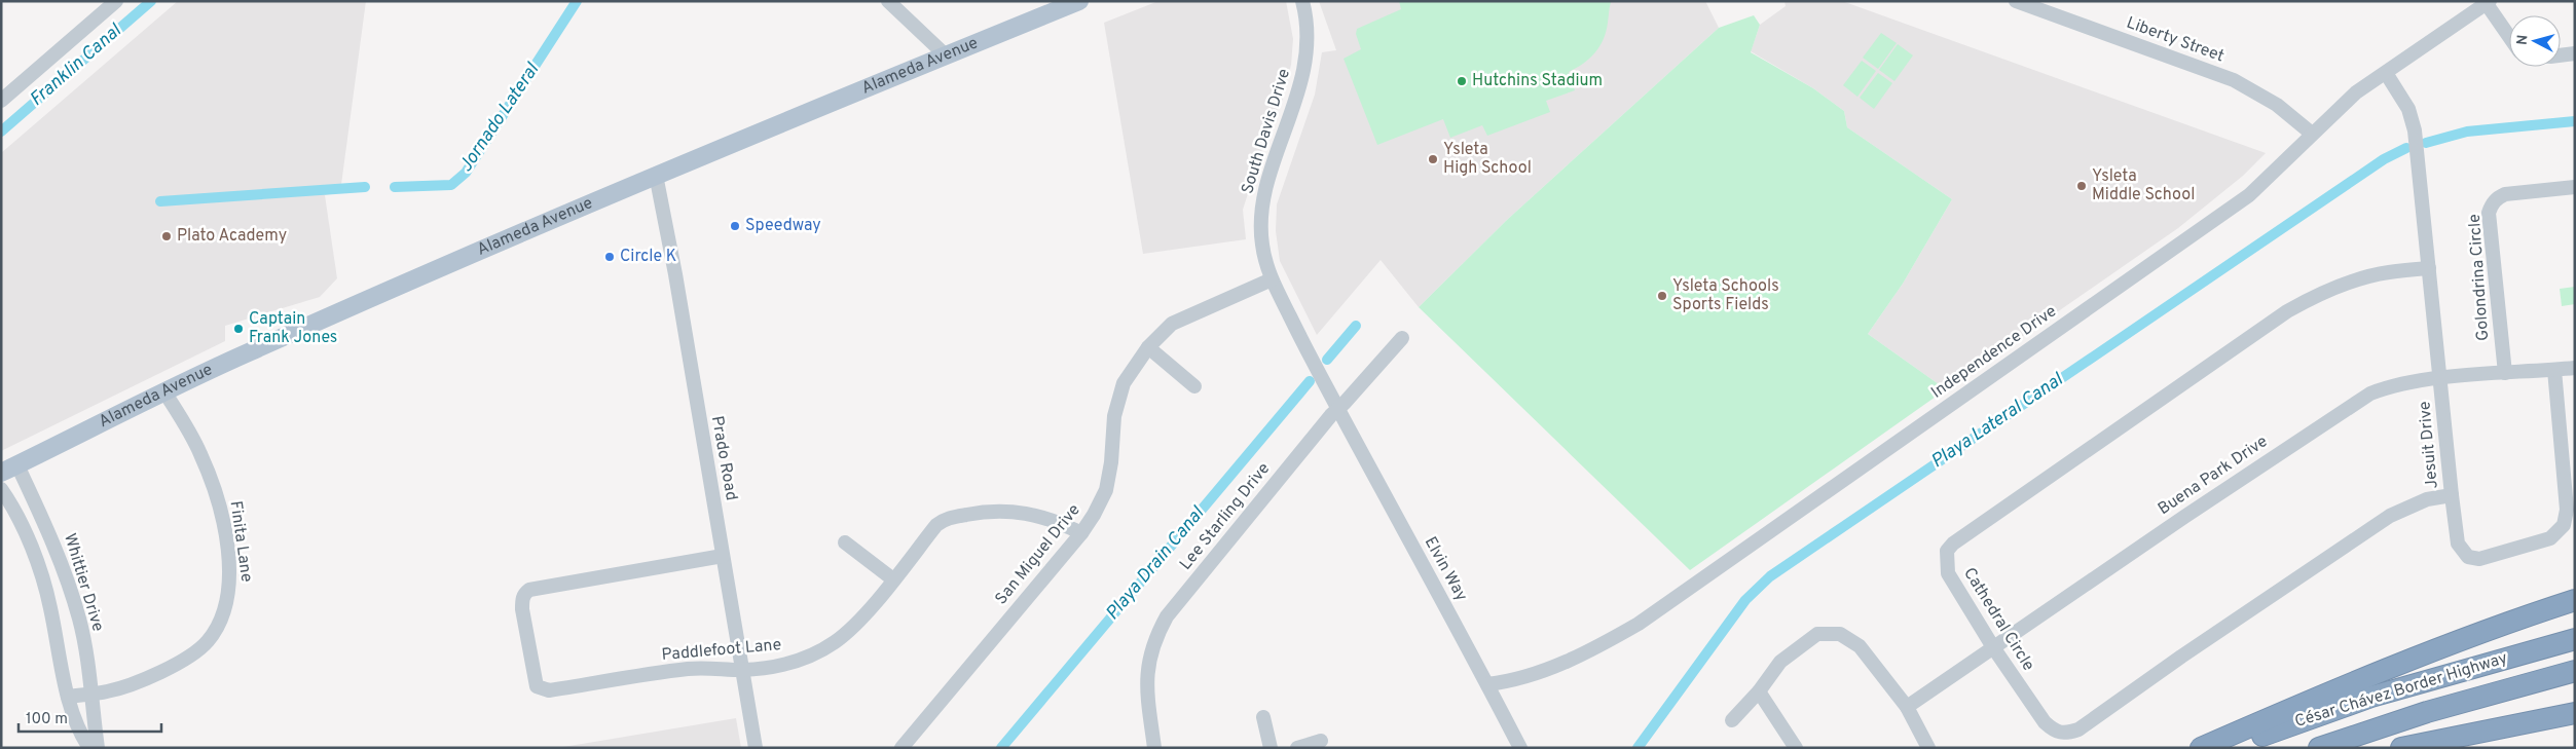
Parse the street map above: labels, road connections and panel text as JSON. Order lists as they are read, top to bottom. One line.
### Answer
{"streets":{"highway":["César Chávez Border Highway"],"main road":["Alameda Avenue"],"street":["Liberty Street","South Davis Drive","Golondrina Circle","Independence Drive","Jesuit Drive","Prado Road","Buena Park Drive","Lee Starling Drive","Finita Lane","San Miguel Drive","Elvin Way","Whittier Drive","Cathedral Circle","Paddlefoot Lane"]},"crossings":[["Liberty Street","Independence Drive"],["Alameda Avenue","Prado Road"],["Alameda Avenue","Finita Lane"],["Alameda Avenue","Whittier Drive"],["South Davis Drive","Lee Starling Drive"],["South Davis Drive","San Miguel Drive"],["South Davis Drive","Elvin Way"],["Golondrina Circle","Buena Park Drive"],["Independence Drive","Jesuit Drive"],["Independence Drive","Elvin Way"],["Jesuit Drive","Buena Park Drive"],["Jesuit Drive","Cathedral Circle"],["Prado Road","Paddlefoot Lane"],["Buena Park Drive","Cathedral Circle"],["Lee Starling Drive","Elvin Way"],["Finita Lane","Whittier Drive"],["San Miguel Drive","Paddlefoot Lane"]],"water":["Franklin Canal","Jornado Lateral","Playa Lateral Canal","Playa Drain Canal"],"places":["Hutchins Stadium","Ysleta High School","Ysleta Middle School","Speedway","Plato Academy","Circle K","Ysleta Schools Sports Fields","Captain Frank Jones"],"scale_bar":"100 m","north":"left"}
